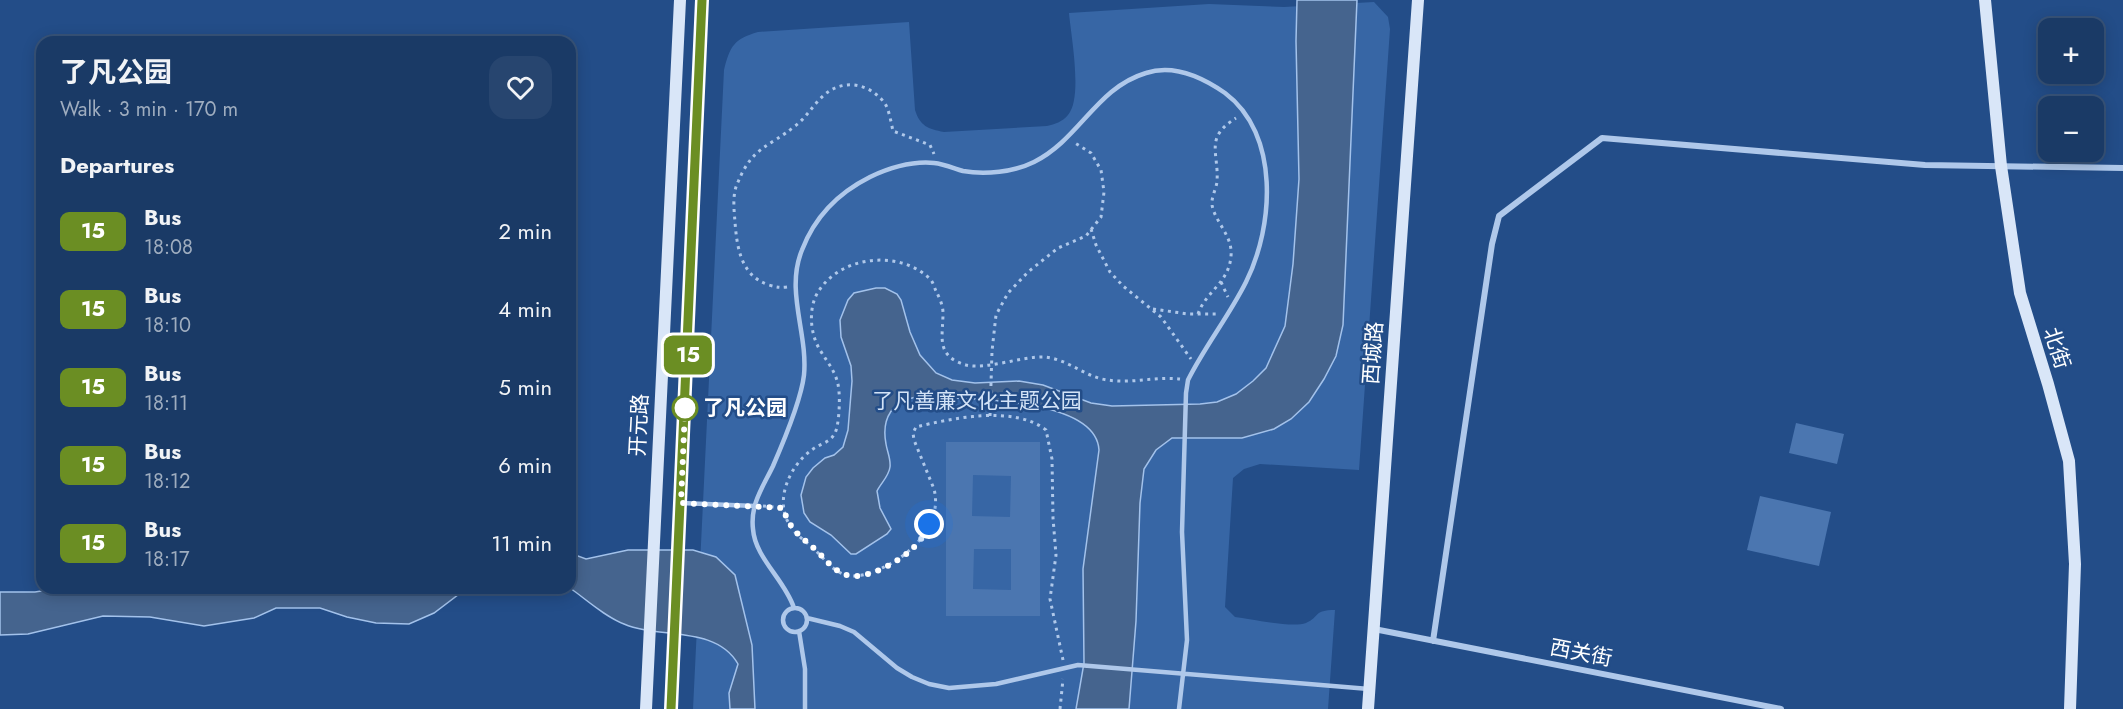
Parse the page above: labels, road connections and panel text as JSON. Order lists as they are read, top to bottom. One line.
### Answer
{"streets":{"street":["北街","西城路","开元路","西关街"]},"crossings":[["西城路","西关街"]],"parks":["了凡善廉文化主题公园"],"places":["了凡公园"],"lines":["bus line 15"],"page":{"on_map":"15","map_buttons":["+","−"],"heading":[["了凡公园","Walk · 3 min · 170 m"],"Departures"],"list":[{"mark":"15","name":"Bus","note":"18:08","value":"2 min"},{"mark":"15","name":"Bus","note":"18:10","value":"4 min"},{"mark":"15","name":"Bus","note":"18:11","value":"5 min"},{"mark":"15","name":"Bus","note":"18:12","value":"6 min"},{"mark":"15","name":"Bus","note":"18:17","value":"11 min"}]}}
